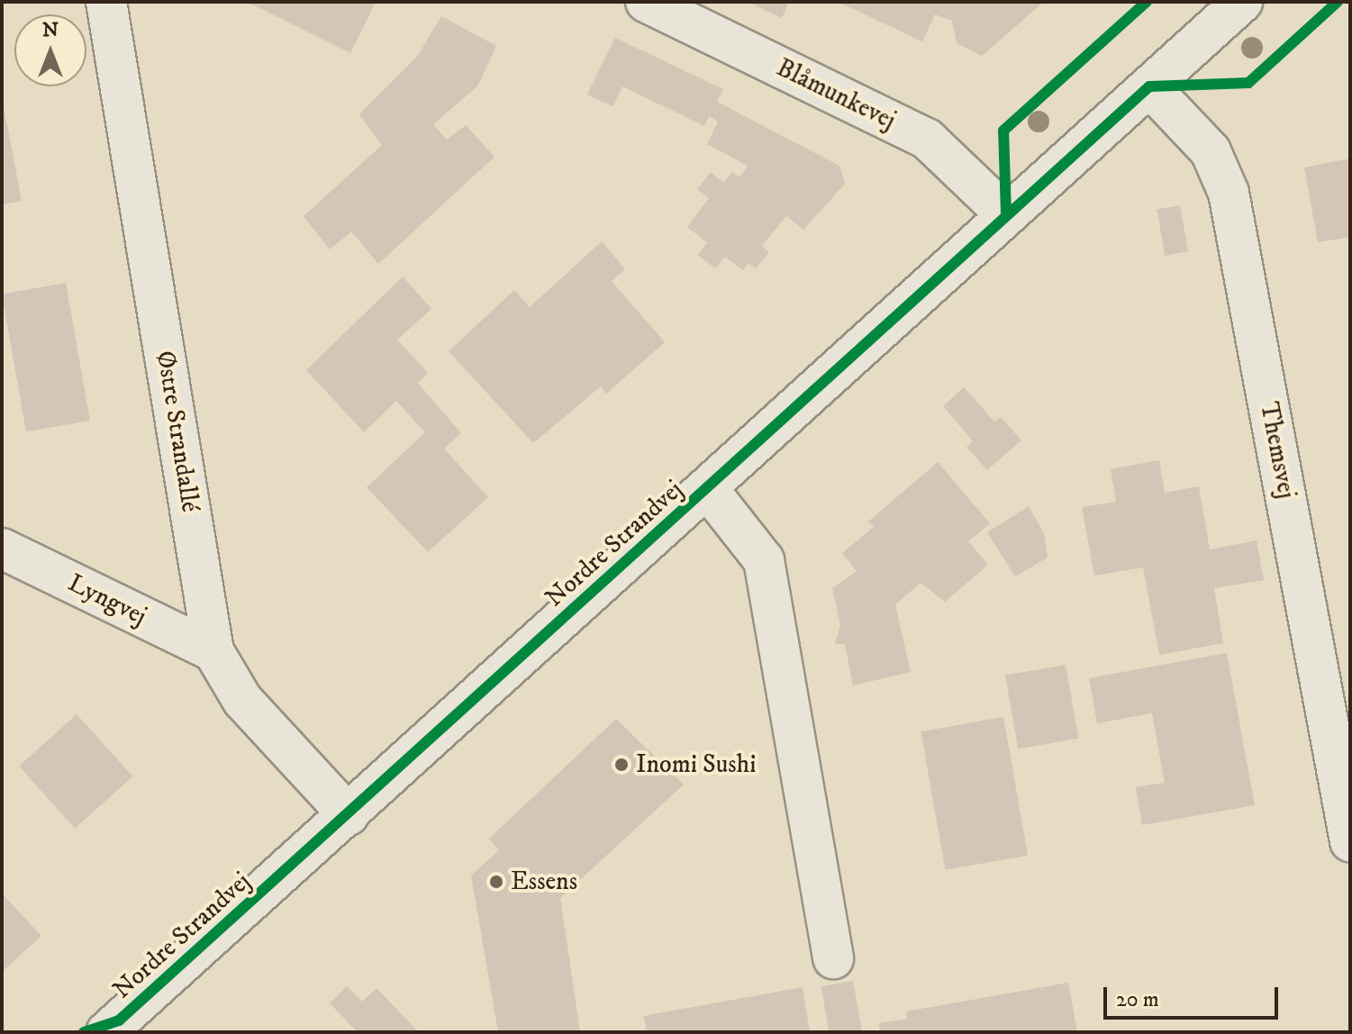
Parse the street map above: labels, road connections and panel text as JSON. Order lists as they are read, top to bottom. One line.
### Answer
{"streets":{"street":["Blåmunkevej","Østre Strandallé","Themsvej","Nordre Strandvej","Lyngvej"]},"crossings":[["Blåmunkevej","Nordre Strandvej"],["Østre Strandallé","Nordre Strandvej"],["Østre Strandallé","Lyngvej"],["Themsvej","Nordre Strandvej"]],"places":["Inomi Sushi","Essens"],"scale_bar":"20 m","north":"top"}
